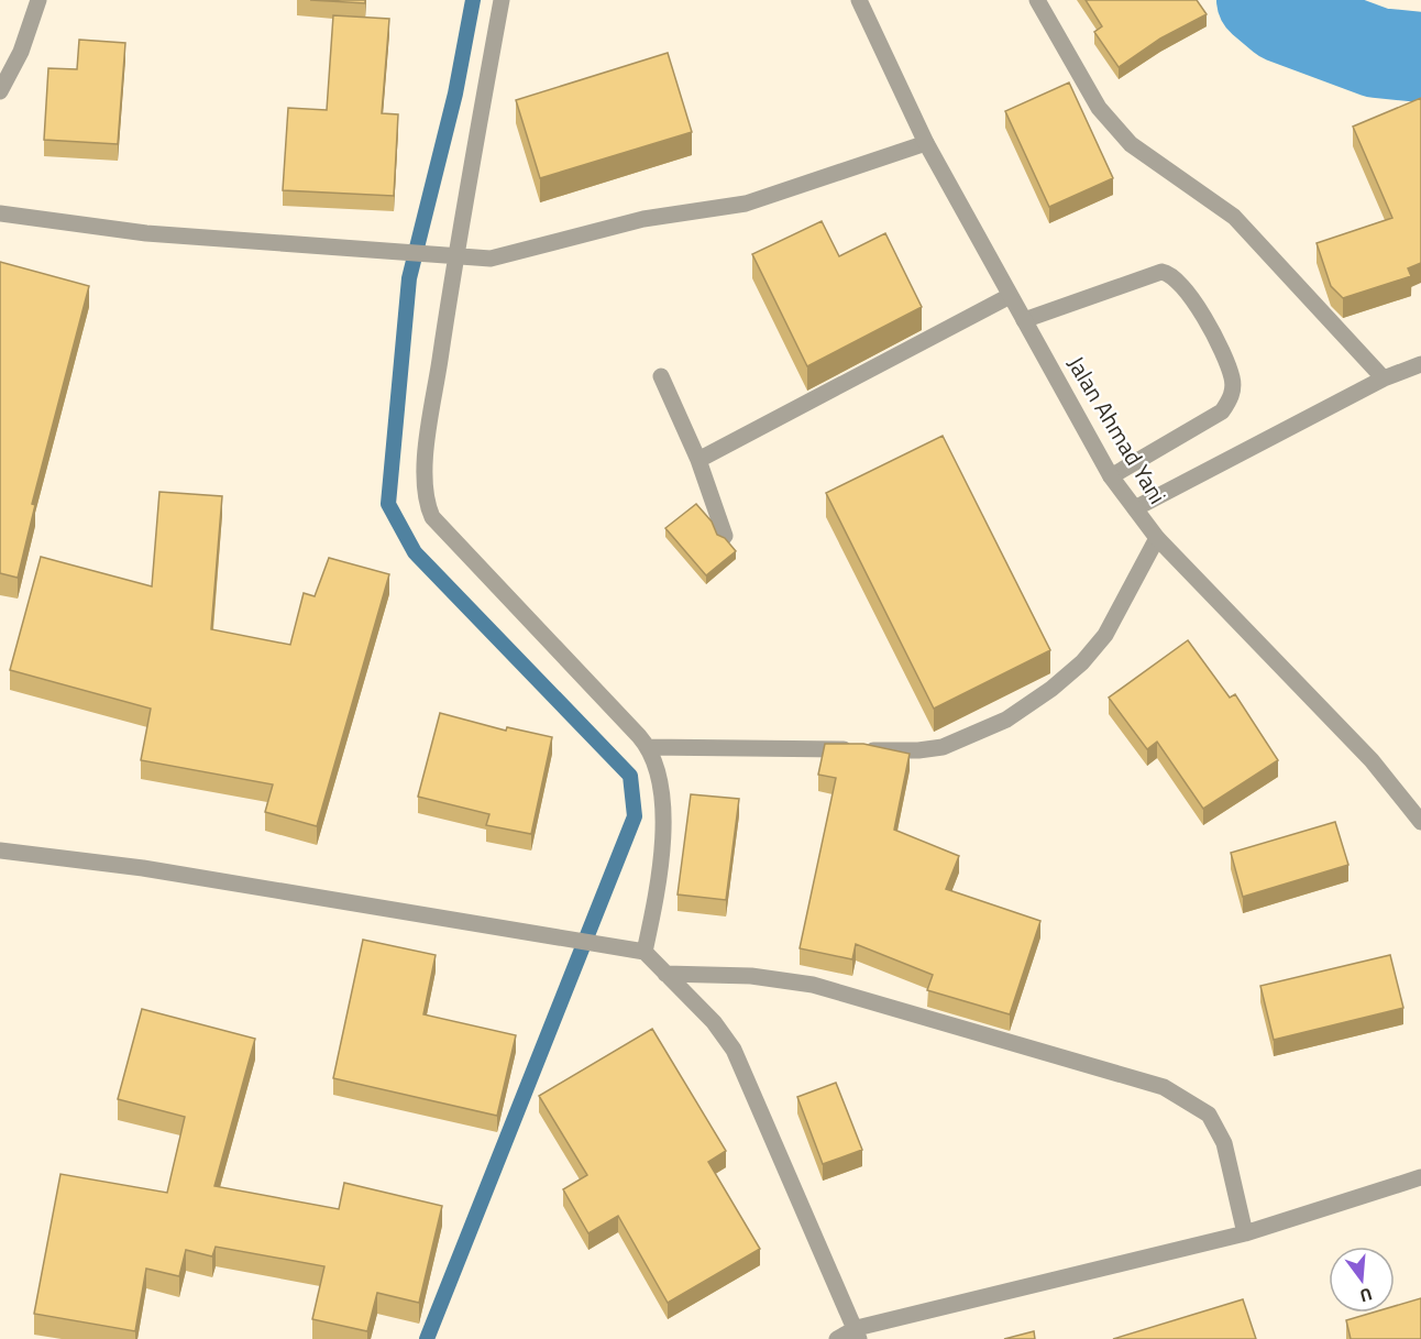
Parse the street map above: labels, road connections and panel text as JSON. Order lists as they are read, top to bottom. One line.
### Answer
{"streets":{"street":["Jalan Ahmad Yani"]},"north":"bottom"}
